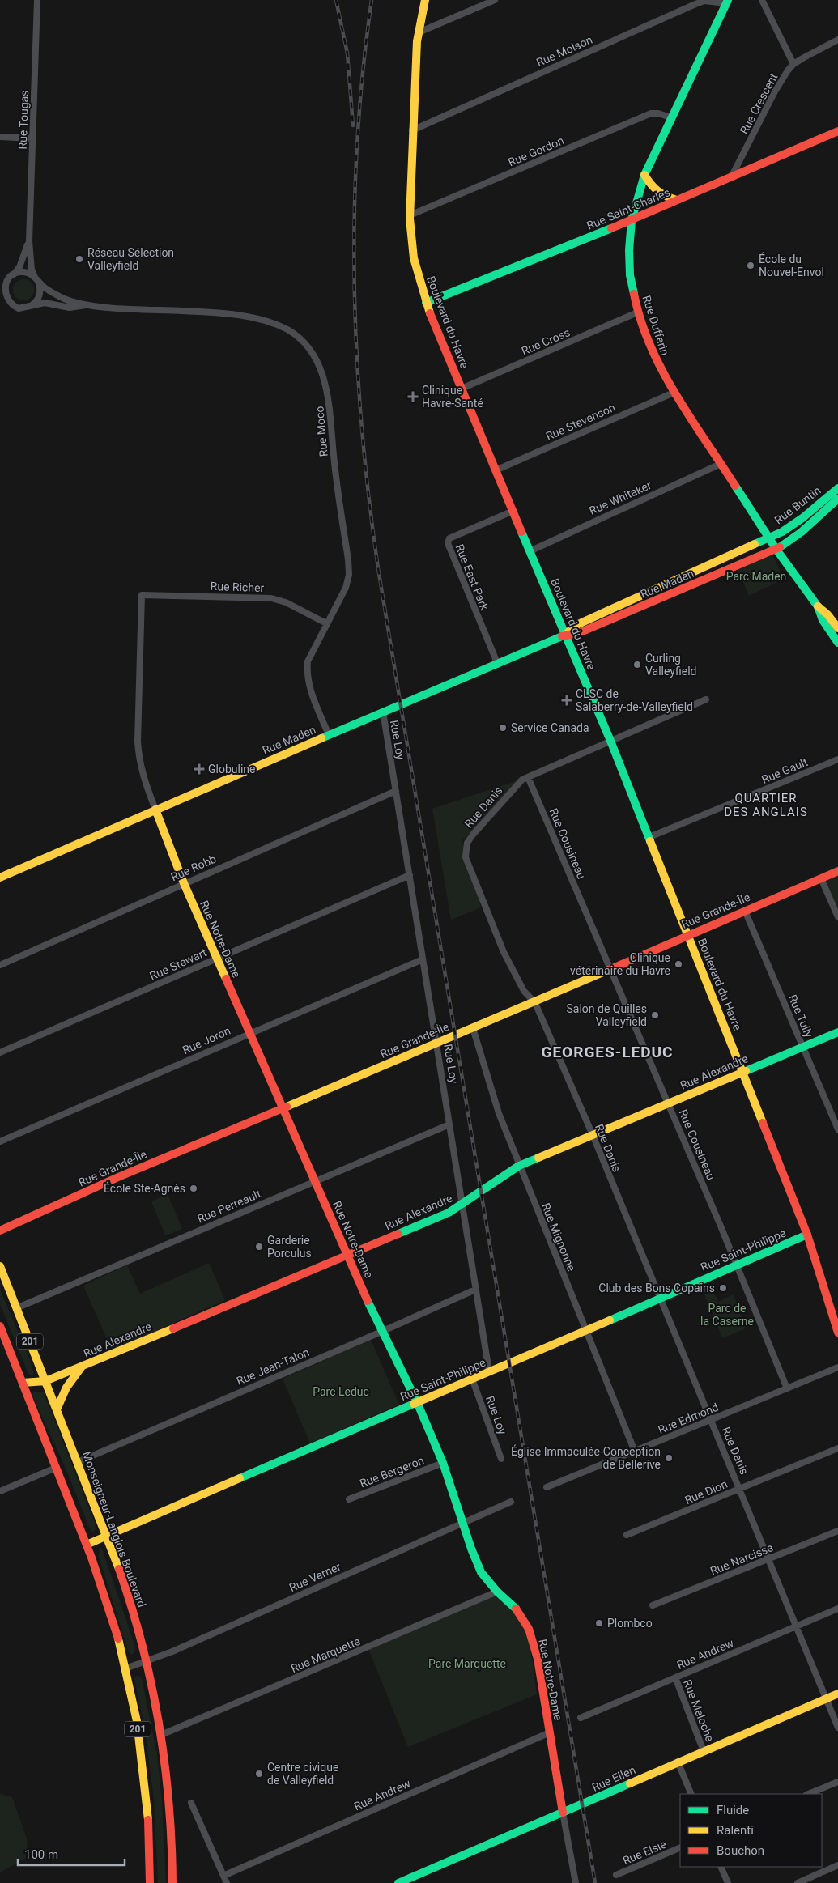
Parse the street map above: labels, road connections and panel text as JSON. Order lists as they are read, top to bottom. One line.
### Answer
{"streets":{"main road":["Rue Saint-Charles","Boulevard du Havre","Rue Dufferin","Rue Buntin","Rue Maden","Rue Grande-Île","Rue Notre-Dame","Rue Alexandre","Rue Saint-Philippe","201","Monseigneur-Langlois Boulevard","Rue Ellen"],"street":["Rue Molson","Rue Crescent","Rue Tougas","Rue Gordon","Rue Cross","Rue Stevenson","Rue Moco","Rue Whitaker","Rue East Park","Rue Richer","Rue Loy","Rue Gault","Rue Danis","Rue Cousineau","Rue Robb","Rue Stewart","Rue Tully","Rue Joron","Rue Perreault","Rue Mignonne","Rue Jean-Talon","Rue Edmond","Rue Bergeron","Rue Dion","Rue Narcisse","Rue Verner","Rue Andrew","Rue Marquette","Rue Meloche","Rue Elsie"]},"crossings":[["Rue Molson","Boulevard du Havre"],["Rue Molson","Rue Dufferin"],["Rue Crescent","Rue Saint-Charles"],["Rue Tougas","Rue Moco"],["Rue Gordon","Boulevard du Havre"],["Rue Gordon","Rue Dufferin"],["Rue Saint-Charles","Boulevard du Havre"],["Rue Saint-Charles","Rue Dufferin"],["Boulevard du Havre","Rue Cross"],["Boulevard du Havre","Rue Stevenson"],["Boulevard du Havre","Rue Whitaker"],["Boulevard du Havre","Rue East Park"],["Boulevard du Havre","Rue Maden"],["Boulevard du Havre","Rue Gault"],["Boulevard du Havre","Rue Danis"],["Boulevard du Havre","Rue Grande-Île"],["Boulevard du Havre","Rue Alexandre"],["Boulevard du Havre","Rue Saint-Philippe"],["Rue Dufferin","Rue Cross"],["Rue Dufferin","Rue Stevenson"],["Rue Dufferin","Rue Whitaker"],["Rue Dufferin","Rue Buntin"],["Rue Dufferin","Rue Maden"],["Rue Moco","Rue Maden"],["Rue Moco","Rue Richer"],["Rue Buntin","Rue Maden"],["Rue East Park","Rue Maden"],["Rue Maden","Rue Loy"],["Rue Maden","Rue Notre-Dame"],["Rue Richer","Rue Notre-Dame"],["Rue Loy","Rue Robb"],["Rue Loy","Rue Grande-Île"],["Rue Loy","Rue Stewart"],["Rue Loy","Rue Joron"],["Rue Loy","Rue Alexandre"],["Rue Loy","Rue Perreault"],["Rue Loy","Rue Saint-Philippe"],["Rue Loy","Rue Jean-Talon"],["Rue Danis","Rue Cousineau"],["Rue Danis","Rue Grande-Île"],["Rue Danis","Rue Alexandre"],["Rue Danis","Rue Saint-Philippe"],["Rue Danis","Rue Edmond"],["Rue Danis","Rue Dion"],["Rue Danis","Rue Narcisse"],["Rue Danis","Rue Andrew"],["Rue Danis","Rue Ellen"],["Rue Cousineau","Rue Grande-Île"],["Rue Cousineau","Rue Alexandre"],["Rue Cousineau","Rue Saint-Philippe"],["Rue Cousineau","Rue Edmond"],["Rue Robb","Rue Notre-Dame"],["Rue Grande-Île","Rue Notre-Dame"],["Rue Grande-Île","Rue Tully"],["Rue Grande-Île","Rue Mignonne"],["Rue Notre-Dame","Rue Stewart"],["Rue Notre-Dame","Rue Joron"],["Rue Notre-Dame","Rue Alexandre"],["Rue Notre-Dame","Rue Perreault"],["Rue Notre-Dame","Rue Saint-Philippe"],["Rue Notre-Dame","Rue Jean-Talon"],["Rue Notre-Dame","Rue Bergeron"],["Rue Notre-Dame","Rue Verner"],["Rue Notre-Dame","Rue Andrew"],["Rue Notre-Dame","Rue Marquette"],["Rue Notre-Dame","Rue Ellen"],["Rue Tully","Rue Alexandre"],["Rue Alexandre","Rue Mignonne"],["Rue Alexandre","201"],["Rue Alexandre","Monseigneur-Langlois Boulevard"],["Rue Perreault","Monseigneur-Langlois Boulevard"],["Rue Mignonne","Rue Saint-Philippe"],["Rue Mignonne","Rue Edmond"],["Rue Saint-Philippe","201"],["Rue Saint-Philippe","Monseigneur-Langlois Boulevard"],["201","Rue Verner"],["Rue Jean-Talon","Monseigneur-Langlois Boulevard"],["Monseigneur-Langlois Boulevard","Rue Verner"],["Monseigneur-Langlois Boulevard","Rue Marquette"],["Rue Andrew","Rue Meloche"],["Rue Meloche","Rue Ellen"]],"districts":["QUARTIER DES ANGLAIS","GEORGES-LEDUC"],"parks":["Parc Maden","Parc de la Caserne","Parc Leduc","Parc Marquette"],"places":{"other":["Réseau Sélection Valleyfield","École du Nouvel-Envol","Curling Valleyfield","Service Canada","Clinique vétérinaire du Havre","Salon de Quilles Valleyfield","École Ste-Agnès","Garderie Porculus","Club des Bons Copains","Église Immaculée-Conception de Bellerive","Plombco","Centre civique de Valleyfield"],"health":["Clinique Havre-Santé","CLSC de Salaberry-de-Valleyfield","Globuline"]},"legend":["Fluide","Ralenti","Bouchon"],"scale_bar":"100 m"}
